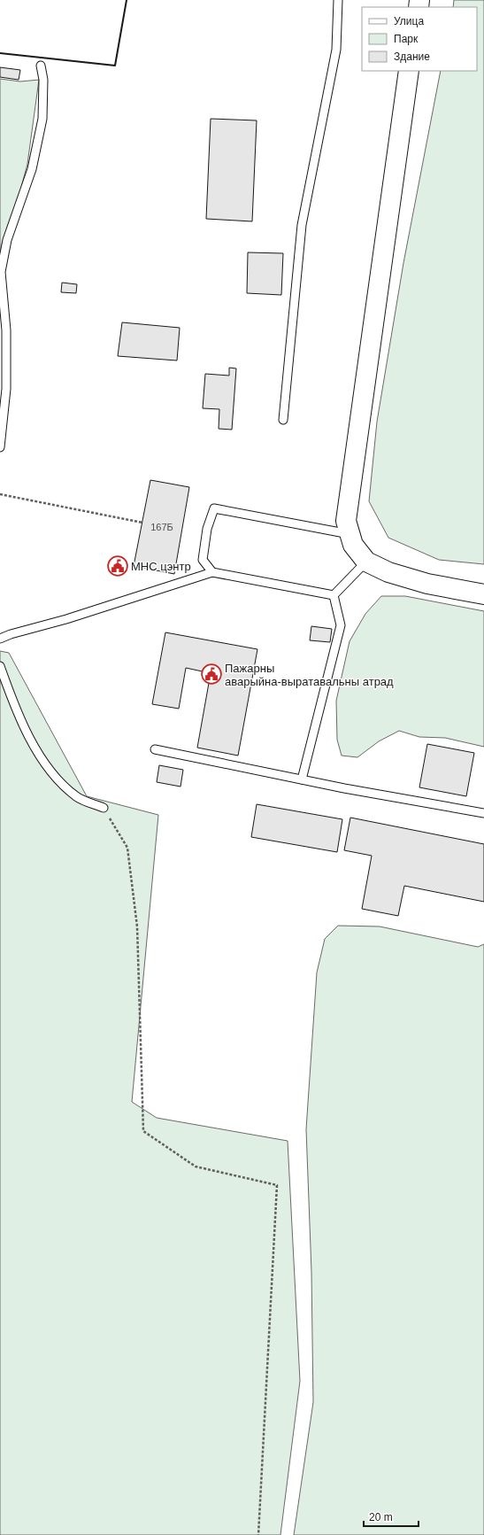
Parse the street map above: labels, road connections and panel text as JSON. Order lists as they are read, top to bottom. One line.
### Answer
{"places":{"public building":["МНС цэнтр","Пажарны аварыйна-выратавальны атрад"]},"house_numbers":["167Б"],"legend":["Улица","Парк","Здание"],"scale_bar":"20 m"}
